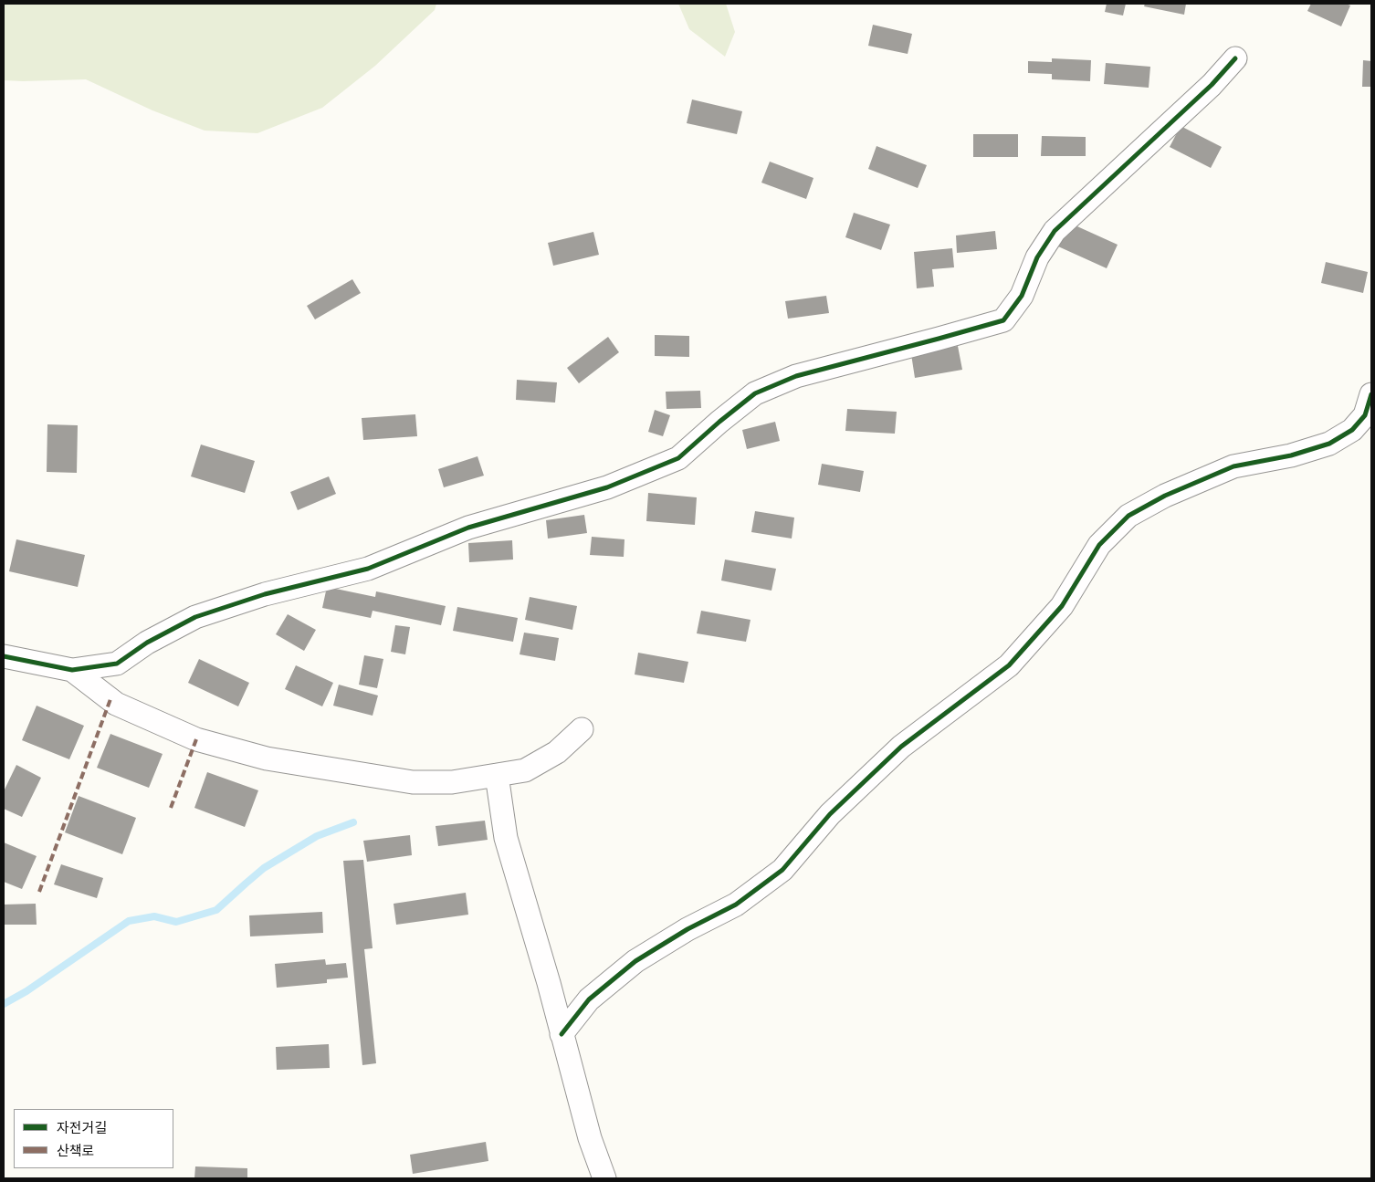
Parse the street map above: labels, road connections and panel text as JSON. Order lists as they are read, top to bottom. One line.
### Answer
{"legend":["자전거길","산책로"]}
